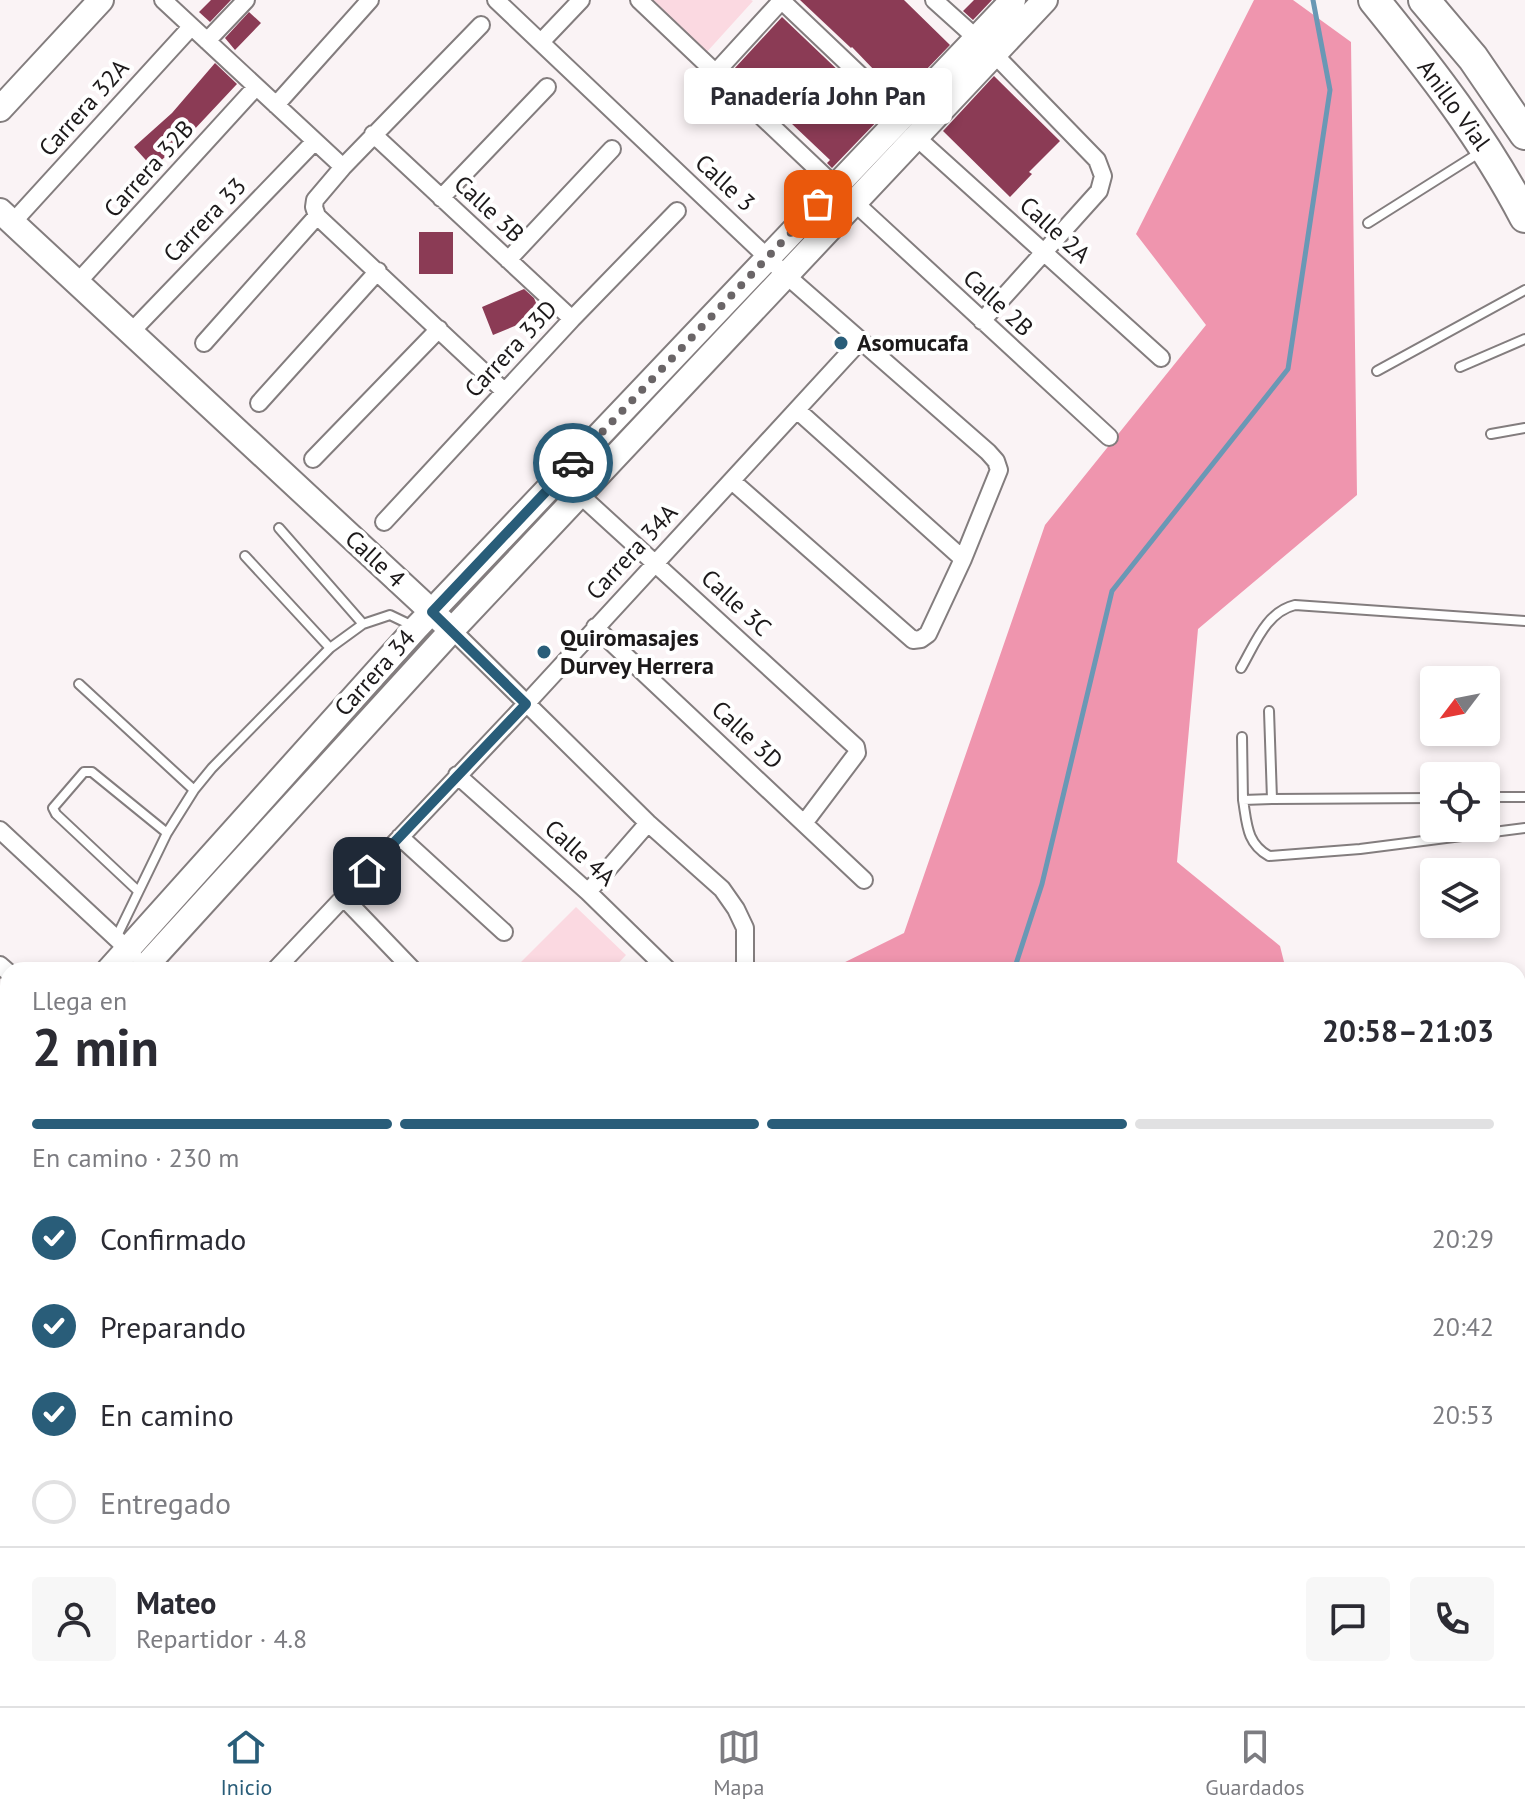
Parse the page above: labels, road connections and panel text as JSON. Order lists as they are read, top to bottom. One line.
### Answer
{"streets":{"highway":["Anillo Vial"],"street":["Carrera 32A","Carrera 32B","Calle 3","Calle 3B","Carrera 33","Calle 2A","Calle 2B","Carrera 33D","Carrera 34A","Calle 4","Calle 3C","Carrera 34","Calle 3D","Calle 4A"]},"crossings":[["Carrera 32A","Calle 4"],["Carrera 32B","Calle 4"],["Calle 3","Carrera 34A"],["Calle 3","Carrera 34"],["Calle 3B","Carrera 33D"],["Carrera 33","Calle 4"],["Calle 2A","Carrera 34"],["Calle 2B","Carrera 34"],["Carrera 34A","Calle 4"],["Carrera 34A","Calle 3C"],["Carrera 34A","Calle 3D"],["Carrera 34A","Calle 4A"],["Calle 4","Carrera 34"],["Calle 3C","Carrera 34"],["Calle 3C","Calle 3D"]],"places":["Panadería John Pan","Asomucafa","Quiromasajes Durvey Herrera"],"north":"bottom left","page":{"bubble":"Panadería John Pan","heading":["2 min","Llega en","20:58–21:03"],"panel":["Mateo","Repartidor · 4.8"],"bar":"En camino · 230 m","list":[["Confirmado","20:29"],["Preparando","20:42"],["En camino","20:53"],"Entregado"],"tabs":["Inicio","Mapa","Guardados"]}}
